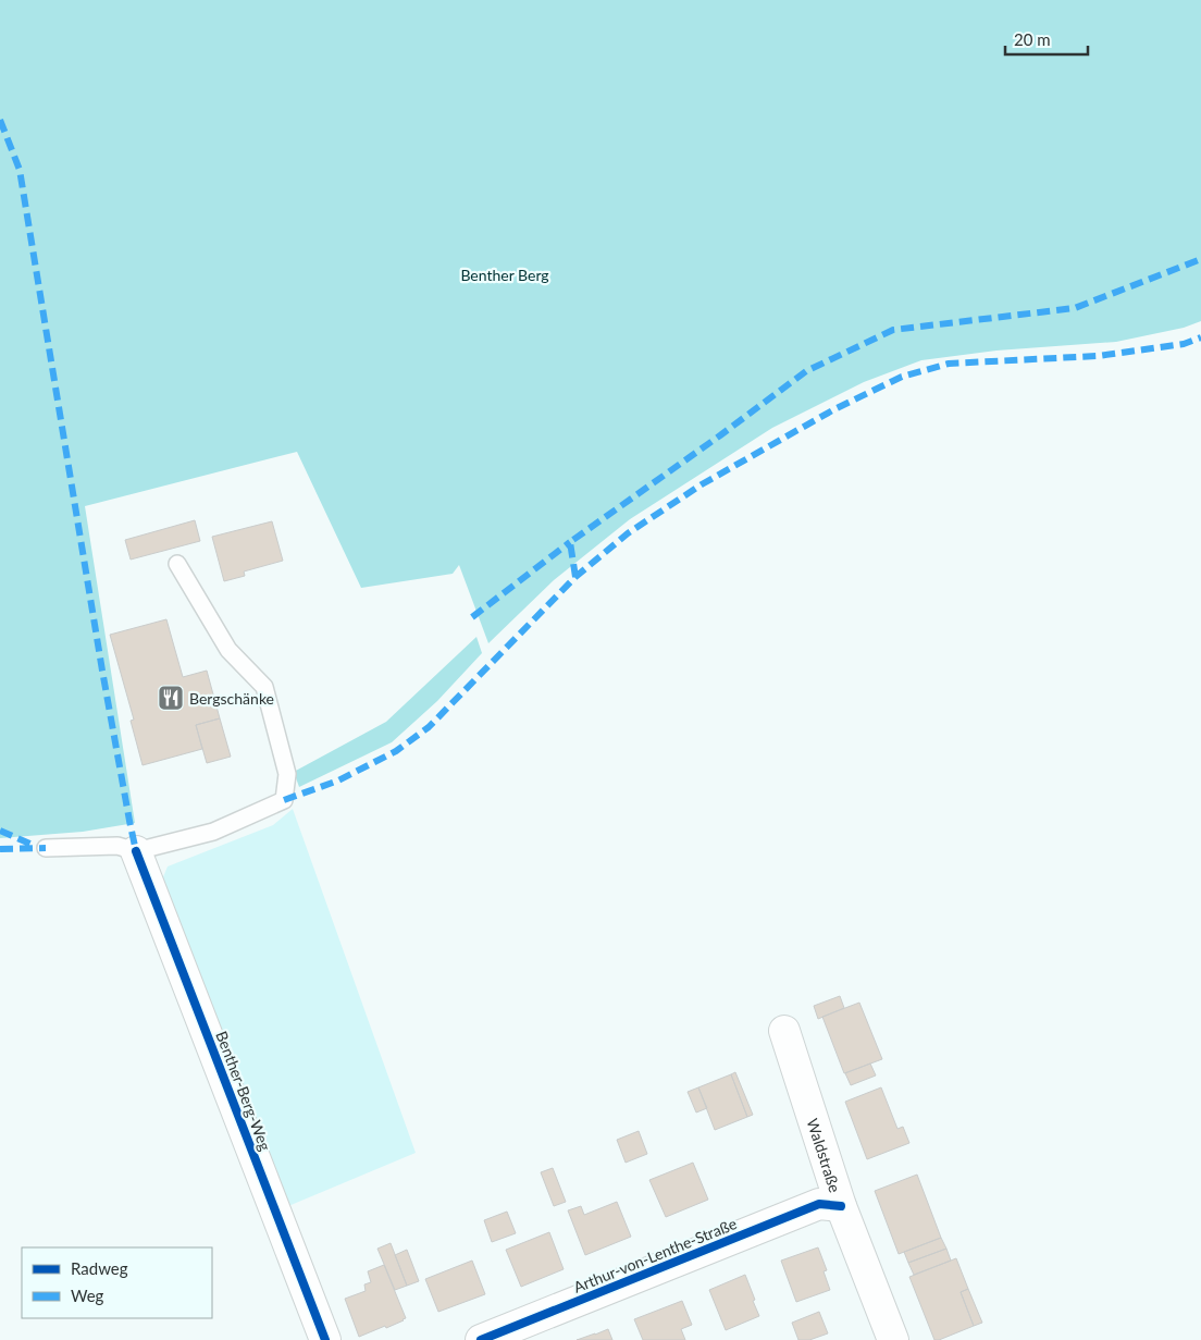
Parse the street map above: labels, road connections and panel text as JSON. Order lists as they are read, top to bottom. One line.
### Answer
{"streets":{"street":["Benther-Berg-Weg","Waldstraße","Arthur-von-Lenthe-Straße"]},"crossings":[["Waldstraße","Arthur-von-Lenthe-Straße"]],"parks":["Benther Berg"],"places":{"restaurant":["Bergschänke"]},"legend":["Radweg","Weg"],"scale_bar":"20 m"}
